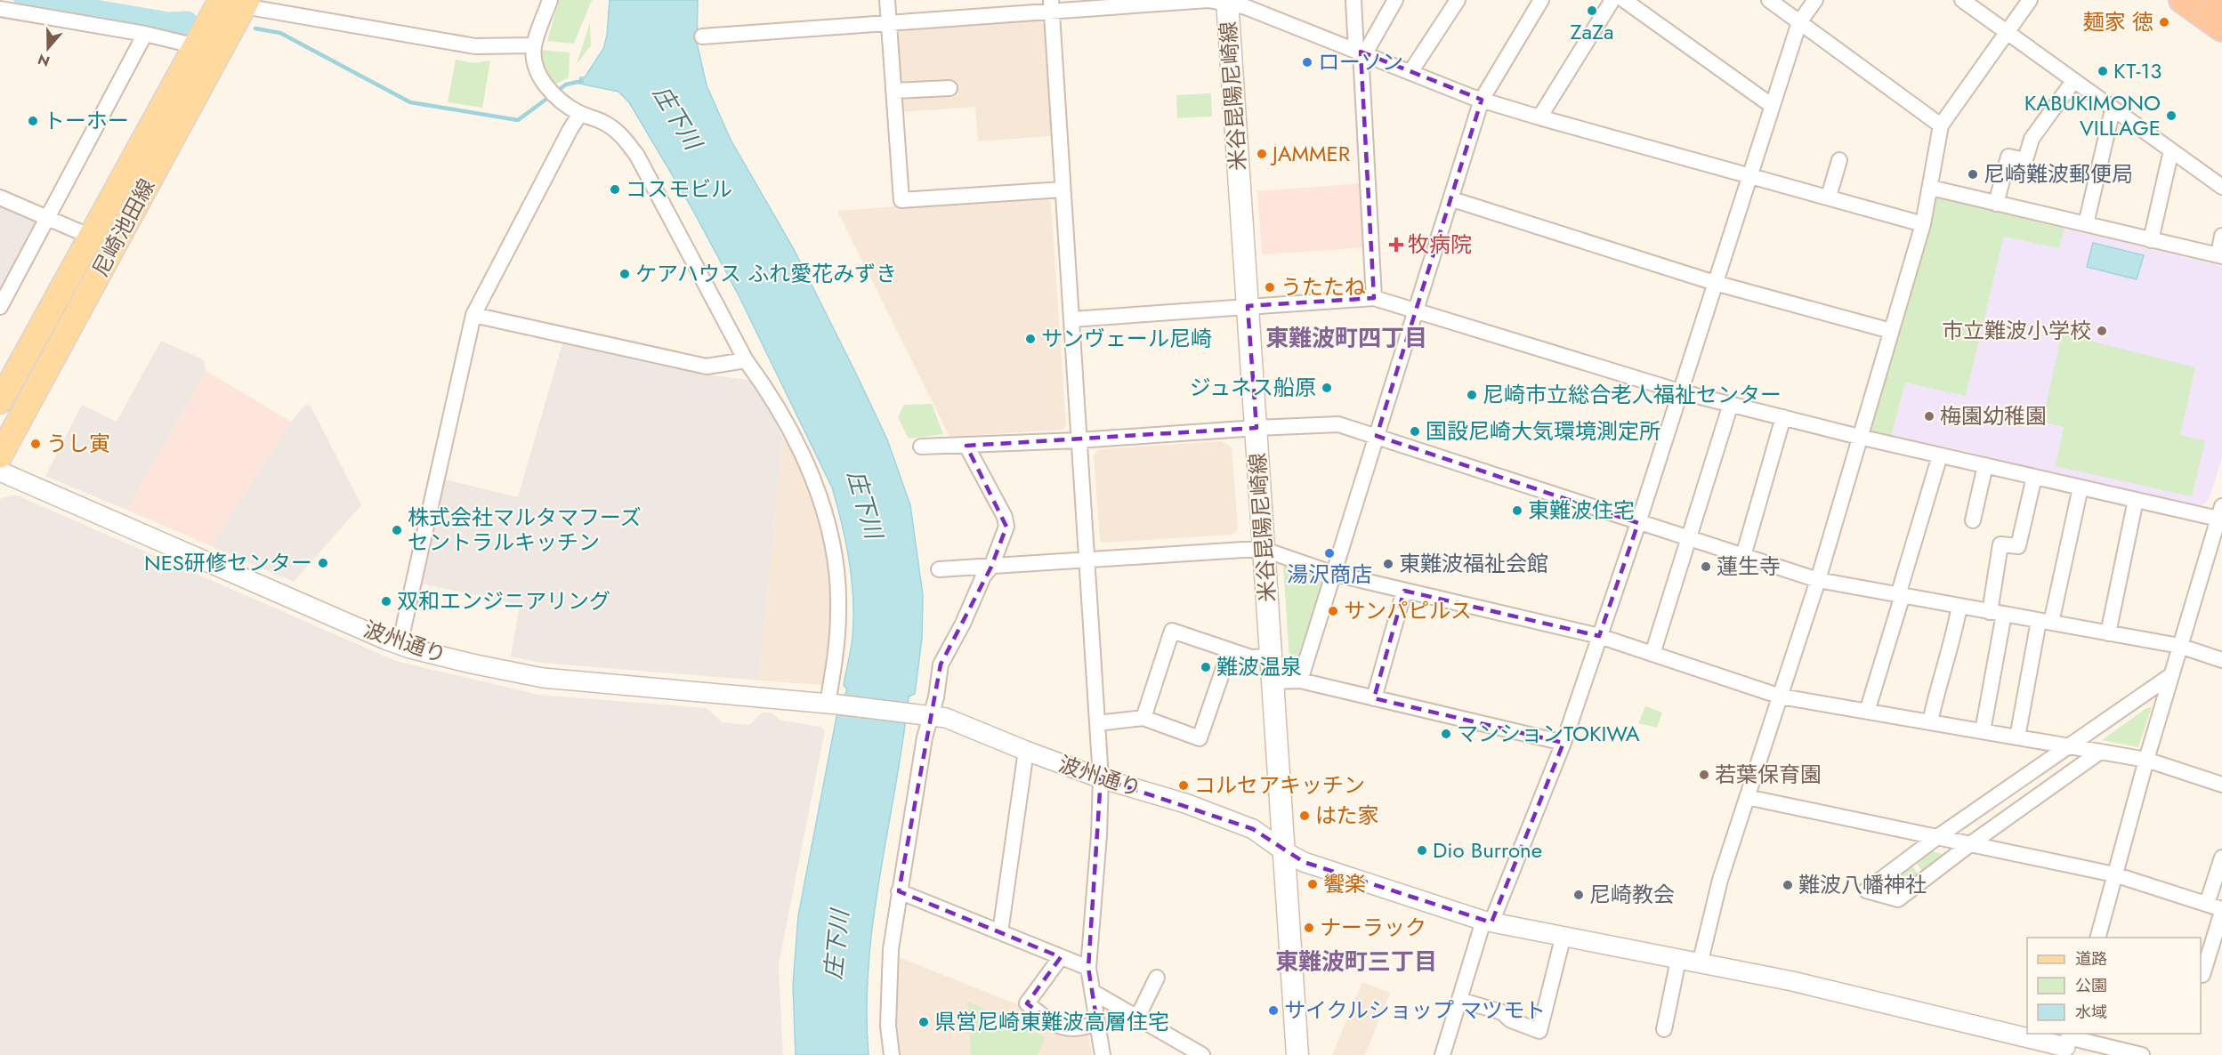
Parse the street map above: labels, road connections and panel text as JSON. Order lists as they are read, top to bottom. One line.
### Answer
{"streets":{"main road":["米谷昆陽尼崎線","尼崎池田線"],"street":["波州通り"]},"crossings":[["米谷昆陽尼崎線","波州通り"]],"districts":["東難波町四丁目","東難波町三丁目"],"water":["庄下川"],"places":{"other":["ZaZa","麺家 徳","ローソン","KT-13","KABUKIMONO VILLAGE","トーホー","JAMMER","尼崎難波郵便局","コスモビル","ケアハウス ふれ愛花みずき","うたたね","市立難波小学校","サンヴェール尼崎","ジュネス船原","尼崎市立総合老人福祉センター","梅園幼稚園","国設尼崎大気環境測定所","うし寅","東難波住宅","株式会社マルタマフーズ セントラルキッチン","湯沢商店","NES研修センター","東難波福祉会館","蓮生寺","双和エンジニアリング","サンパピルス","難波温泉","マンションTOKIWA","若葉保育園","コルセアキッチン","はた家","Dio Burrone","饗楽","難波八幡神社","尼崎教会","ナーラック","サイクルショップ マツモト","県営尼崎東難波高層住宅"],"health":["牧病院"]},"legend":["道路","公園","水域"],"north":"bottom"}
